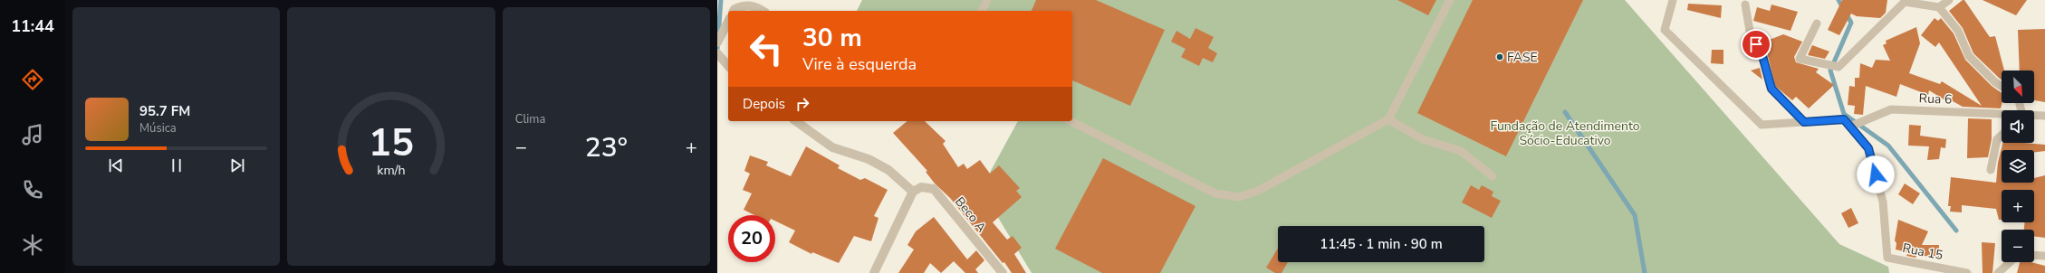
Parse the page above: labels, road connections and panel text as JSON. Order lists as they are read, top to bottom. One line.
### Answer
{"streets":{"street":["Beco A"],"lane":["Rua 6","Rua 15"]},"crossings":[["Rua 6","Rua 15"]],"parks":["Fundação de Atendimento Sócio-Educativo"],"places":["FASE"],"north":"bottom right","page":{"tabs":"11:44","tile":"Clima","turn":["30 m","Vire à esquerda"],"map_buttons":["+","−"],"then":"Depois","song":["95.7 FM","Música"],"heat":["−","23°","+"],"limit":"20","trip":"11:45 · 1 min · 90 m","gauge":["15","km/h"]}}
